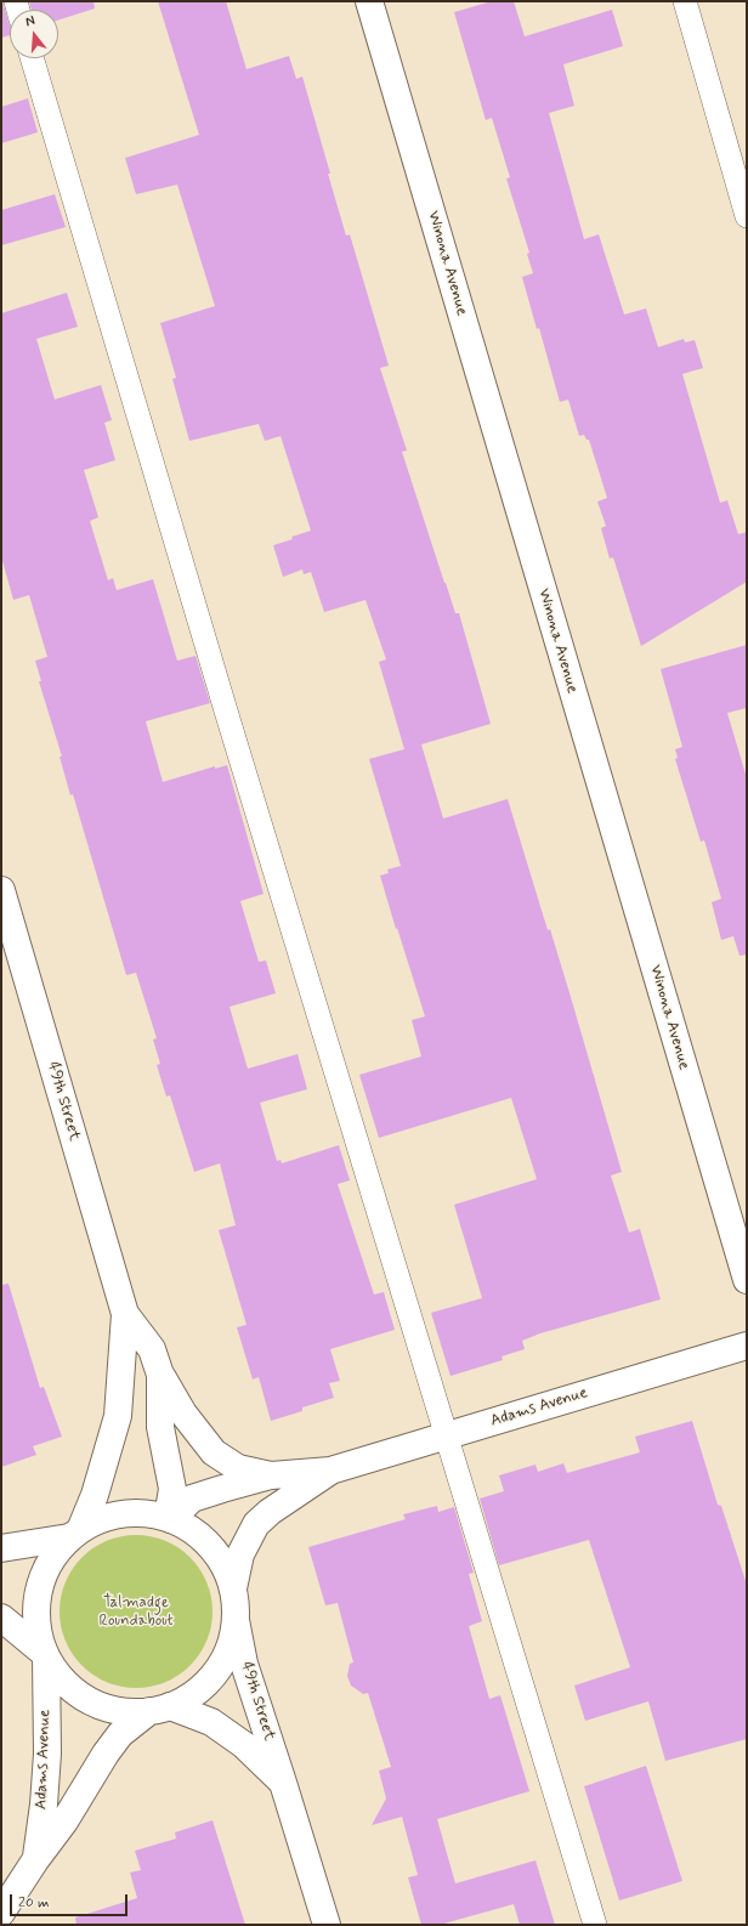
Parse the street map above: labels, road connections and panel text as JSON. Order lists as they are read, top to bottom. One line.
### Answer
{"streets":{"street":["Winona Avenue","49th Street","Adams Avenue"]},"crossings":[["49th Street","Adams Avenue"]],"parks":["Talmadge Roundabout"],"scale_bar":"20 m","north":"top"}
